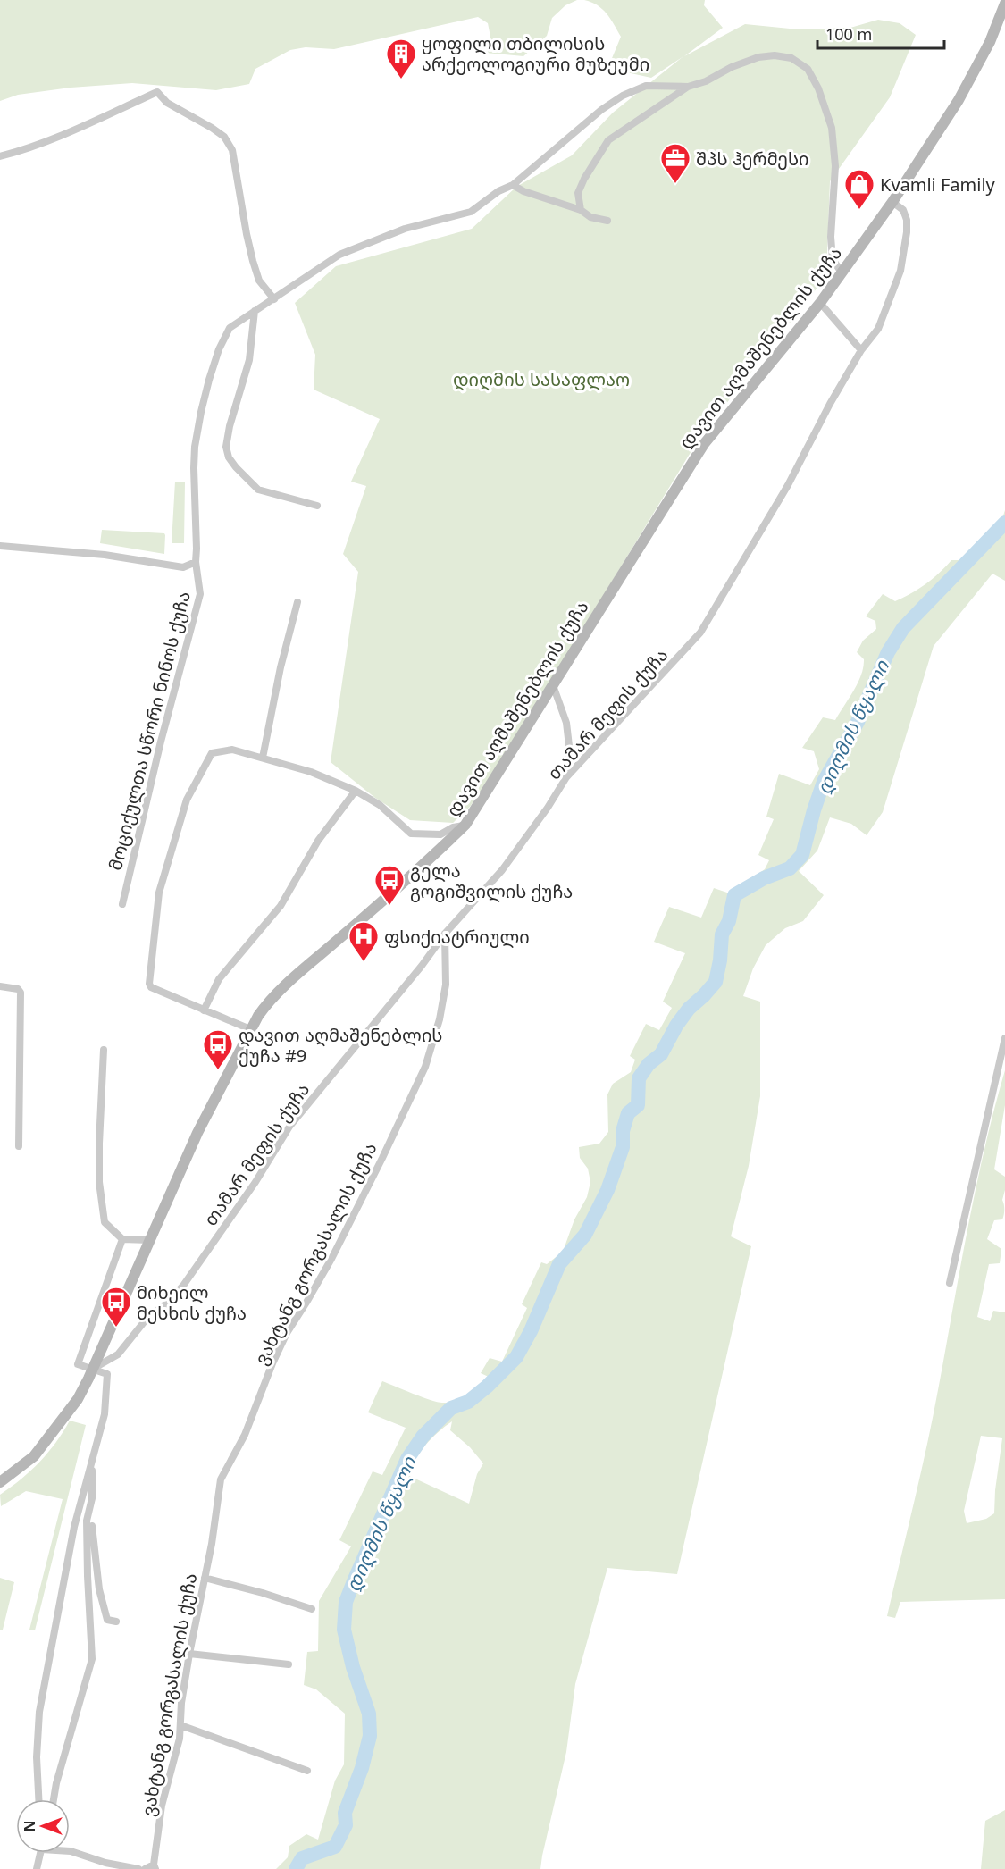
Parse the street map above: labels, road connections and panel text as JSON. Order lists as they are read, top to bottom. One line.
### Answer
{"streets":{"street":["დავით აღმაშენებლის ქუჩა","თამარ მეფის ქუჩა","მოციქულთა სწორი ნინოს ქუჩა","ვახტანგ გორგასალის ქუჩა"]},"crossings":[["დავით აღმაშენებლის ქუჩა","თამარ მეფის ქუჩა"],["დავით აღმაშენებლის ქუჩა","მოციქულთა სწორი ნინოს ქუჩა"],["თამარ მეფის ქუჩა","ვახტანგ გორგასალის ქუჩა"]],"water":["დიღმის წყალი"],"parks":["დიღმის სასაფლაო"],"places":{"building":["ყოფილი თბილისის არქეოლოგიური მუზეუმი"],"office":["შპს ჰერმესი"],"shop":["Kvamli Family"],"bus stop":["გელა გოგიშვილის ქუჩა","დავით აღმაშენებლის ქუჩა #9","მიხეილ მესხის ქუჩა"],"hospital":["ფსიქიატრიული"]},"scale_bar":"100 m","north":"left"}
